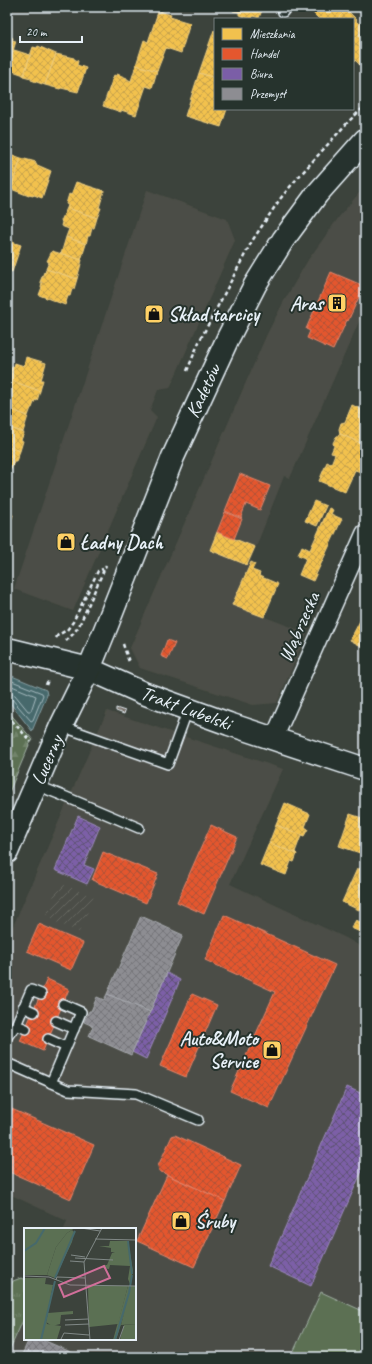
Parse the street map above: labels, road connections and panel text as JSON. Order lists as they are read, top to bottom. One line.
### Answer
{"streets":{"street":["Kadetów","Wąbrzeska","Trakt Lubelski","Lucerny"]},"crossings":[["Kadetów","Trakt Lubelski"],["Kadetów","Lucerny"],["Wąbrzeska","Trakt Lubelski"],["Trakt Lubelski","Lucerny"]],"places":{"building":["Aras"],"shop":["Skład tarcicy","Ładny Dach","Auto&Moto Service","Śruby"]},"legend":["Mieszkania","Handel","Biura","Przemysł"],"scale_bar":"20 m"}
